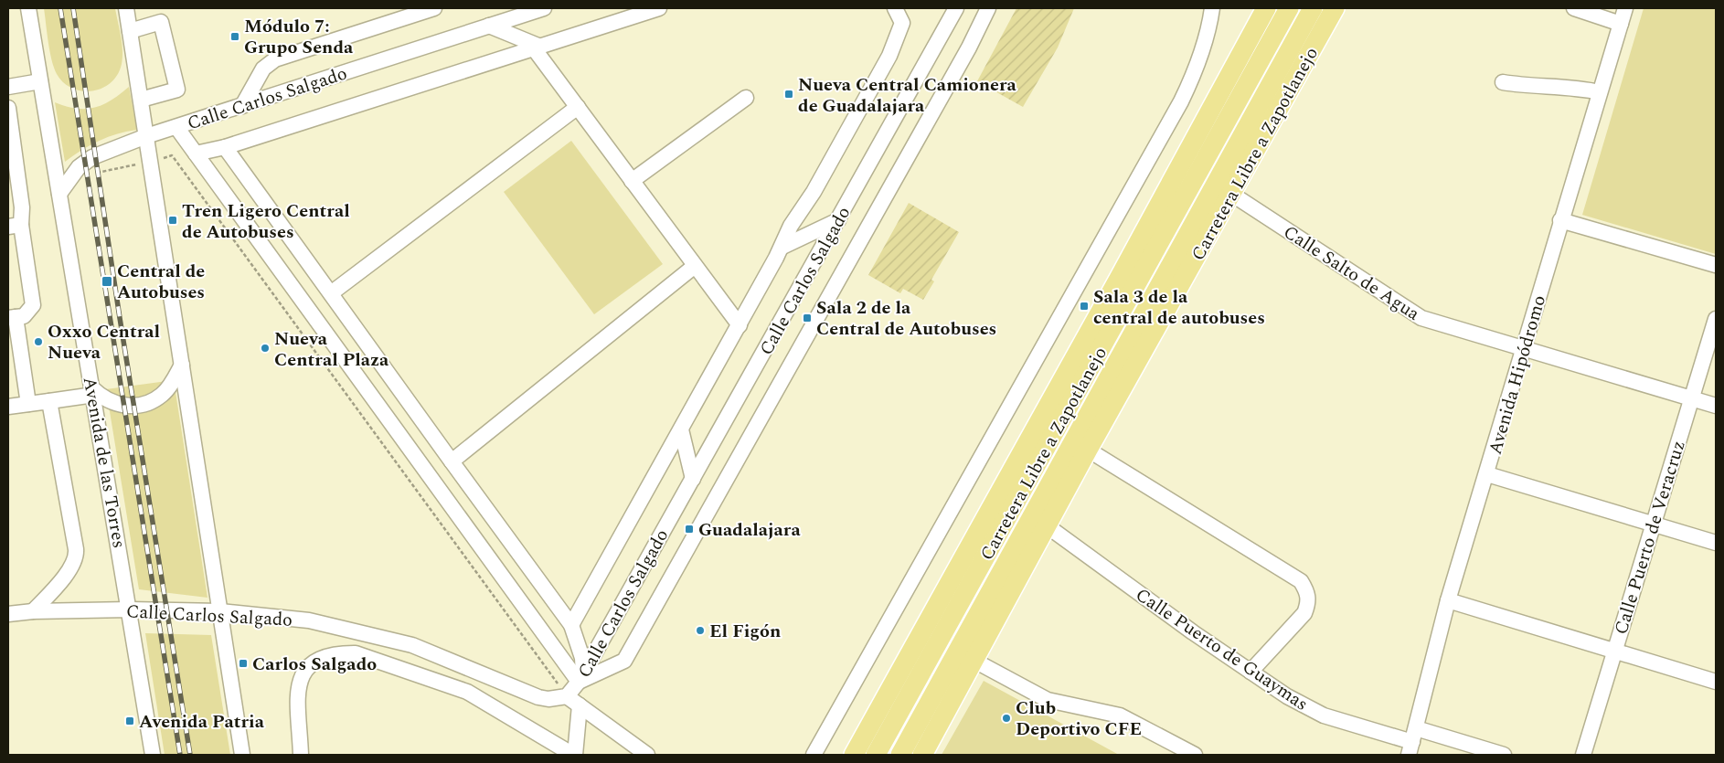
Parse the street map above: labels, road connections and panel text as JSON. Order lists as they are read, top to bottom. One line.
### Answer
{"streets":{"main road":["Carretera Libre a Zapotlanejo"],"street":["Calle Carlos Salgado","Calle Salto de Agua","Avenida Hipódromo","Avenida de las Torres","Calle Puerto de Veracruz","Calle Puerto de Guaymas"]},"crossings":[["Calle Carlos Salgado","Avenida de las Torres"],["Carretera Libre a Zapotlanejo","Calle Salto de Agua"],["Carretera Libre a Zapotlanejo","Calle Puerto de Guaymas"],["Calle Salto de Agua","Avenida Hipódromo"],["Calle Salto de Agua","Calle Puerto de Veracruz"],["Avenida Hipódromo","Calle Puerto de Guaymas"]],"places":{"transit":["Módulo 7: Grupo Senda","Nueva Central Camionera de Guadalajara","Tren Ligero Central de Autobuses","Central de Autobuses","Sala 3 de la central de autobuses","Sala 2 de la Central de Autobuses","Guadalajara","Carlos Salgado","Avenida Patria"],"other":["Oxxo Central Nueva","Nueva Central Plaza","El Figón","Club Deportivo CFE"]}}
